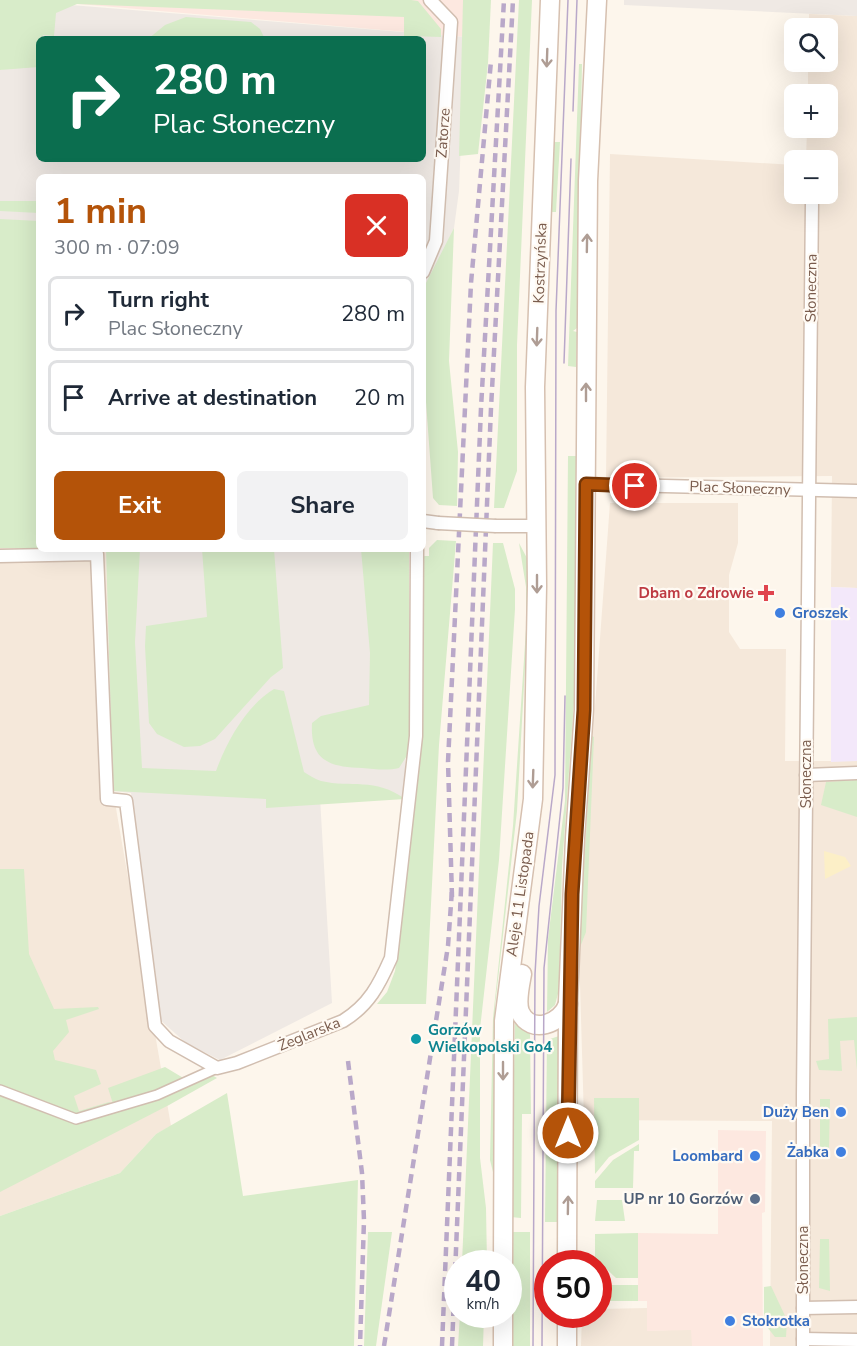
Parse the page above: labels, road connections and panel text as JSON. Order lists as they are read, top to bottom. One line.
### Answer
{"streets":{"main road":["Kostrzyńska","Aleje 11 Listopada"],"street":["Zatorze","Słoneczna","Plac Słoneczny","Żeglarska"]},"crossings":[["Kostrzyńska","Aleje 11 Listopada"],["Słoneczna","Plac Słoneczny"]],"places":{"health":["Dbam o Zdrowie"],"other":["Groszek","Gorzów Wielkopolski Go4","Duży Ben","Żabka","Loombard","UP nr 10 Gorzów","Stokrotka"]},"page":{"map_buttons":["+","−"],"turn":["280 m","Plac Słoneczny"],"heading":["1 min","300 m · 07:09"],"list":[{"name":"Turn right","note":"Plac Słoneczny","value":"280 m"},{"name":"Arrive at destination","value":"20 m"}],"buttons":["Exit","Share"],"speed":"40 km/h","limit":"50"}}
